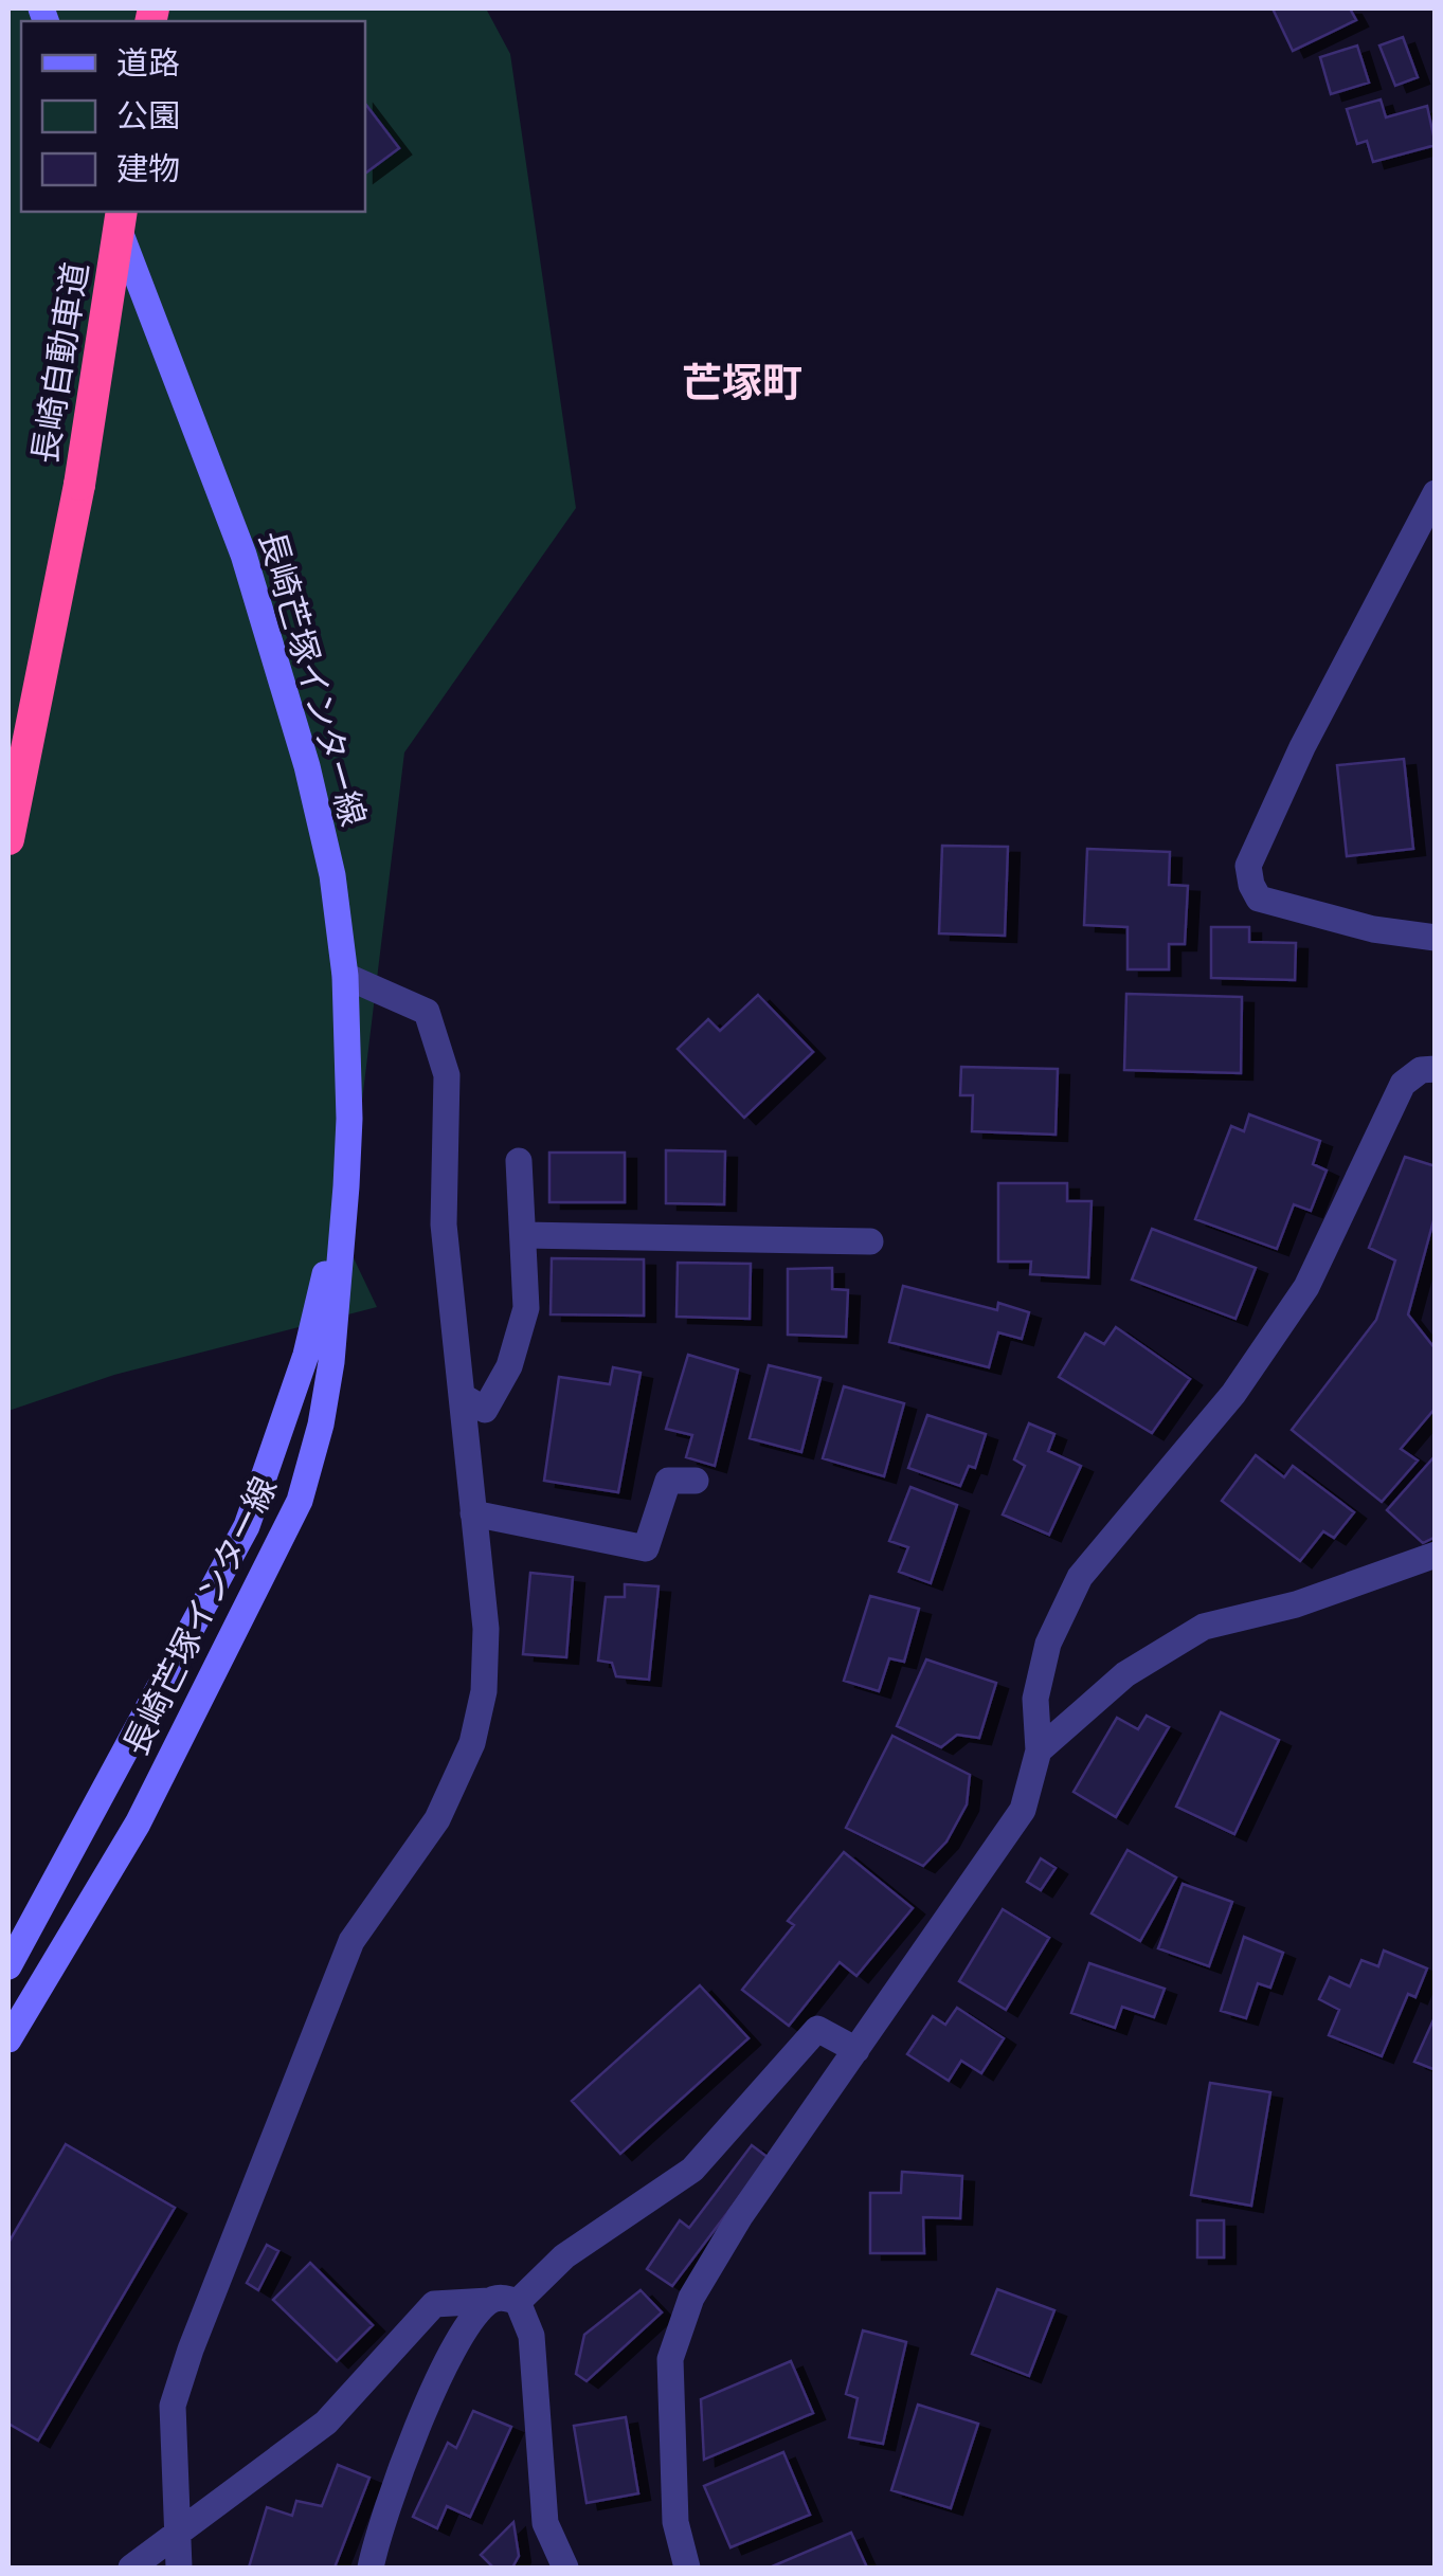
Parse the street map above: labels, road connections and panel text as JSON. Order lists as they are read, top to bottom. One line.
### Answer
{"streets":{"highway":["長崎自動車道"],"main road":["長崎芒塚インター線"]},"districts":["芒塚町"],"legend":["道路","公園","建物"]}
